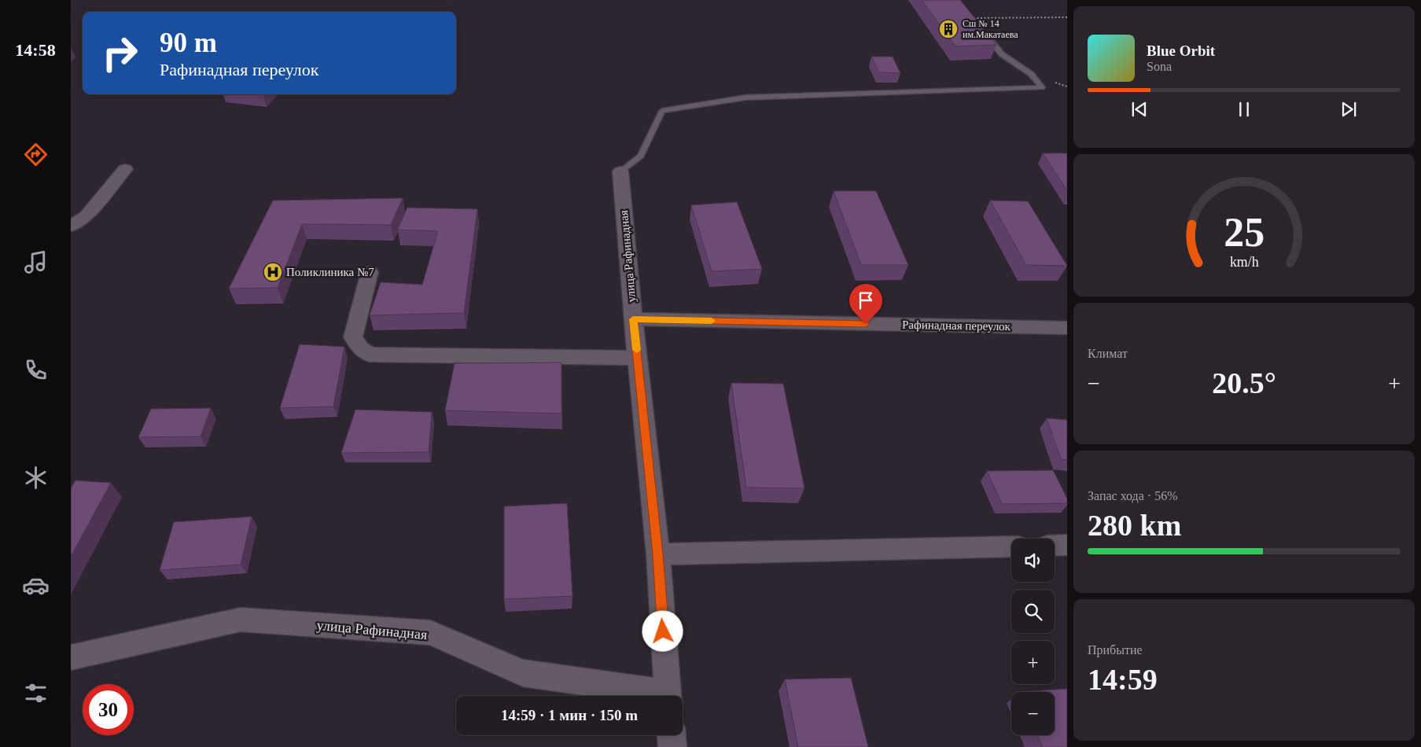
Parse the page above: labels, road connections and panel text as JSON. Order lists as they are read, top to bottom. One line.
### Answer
{"streets":{"street":["улица Рафинадная","Рафинадная переулок"]},"crossings":[["улица Рафинадная","Рафинадная переулок"]],"places":{"building":["Сш № 14 им.Макатаева"],"hospital":["Поликлиника №7"]},"page":{"tabs":"14:58","turn":["90 m","Рафинадная переулок"],"song":["Blue Orbit","Sona"],"tile":["Климат",["Запас хода · 56%","280 km"],["Прибытие","14:59"]],"heat":["−","20.5°","+"],"map_buttons":["+","−"],"limit":"30","trip":"14:59 · 1 мин · 150 m","gauge":["25","km/h"]}}
